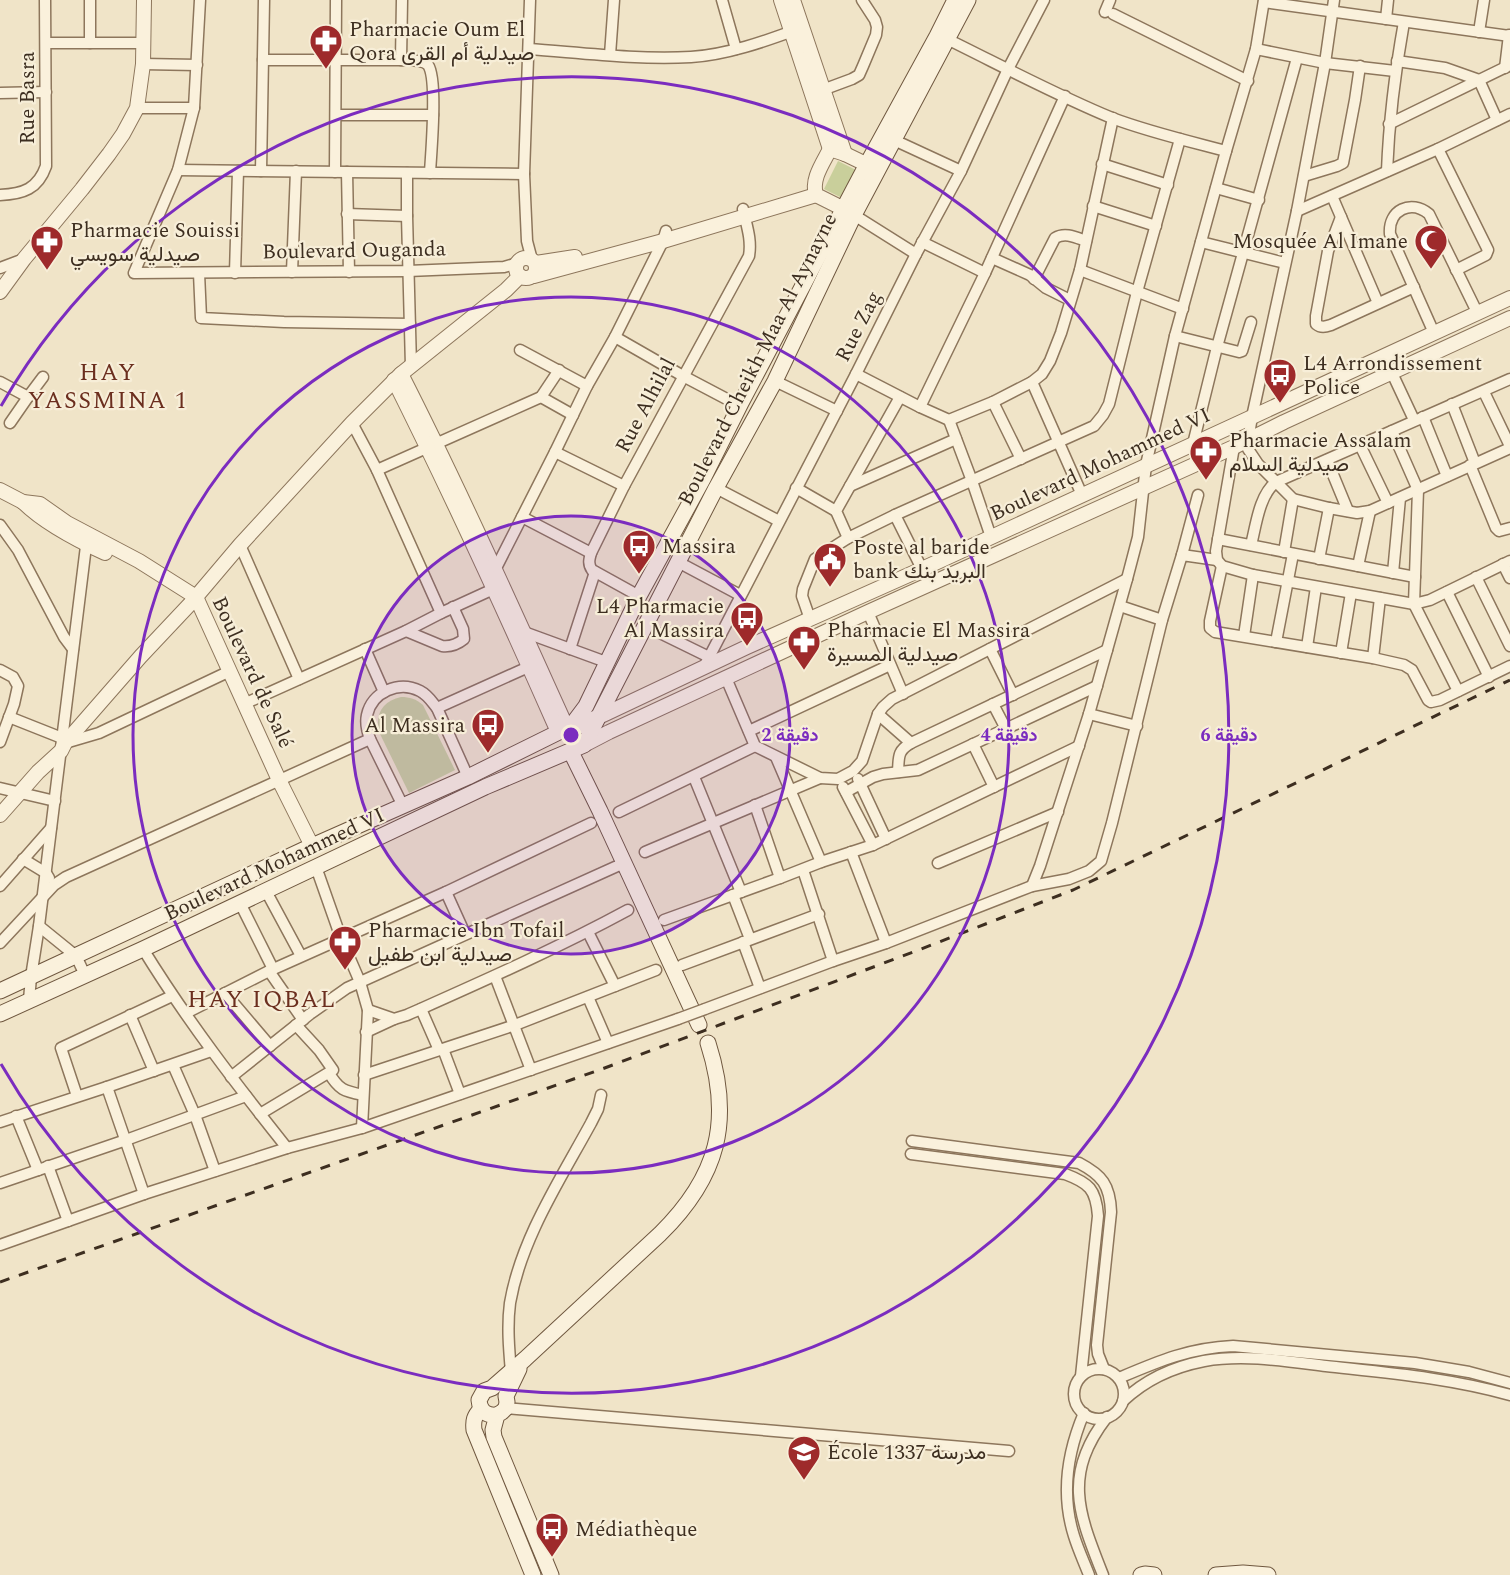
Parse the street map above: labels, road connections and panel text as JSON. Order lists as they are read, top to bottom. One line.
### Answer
{"streets":{"main road":["Boulevard Cheikh Maa Al Aynayne","Boulevard Mohammed VI"],"street":["Rue Basra","Boulevard Ouganda","Rue Zag","Rue Alhilal","Boulevard de Salé"]},"crossings":[["Boulevard Ouganda","Rue Alhilal"],["Rue Zag","Boulevard Mohammed VI"],["Boulevard Cheikh Maa Al Aynayne","Boulevard Mohammed VI"],["Boulevard Mohammed VI","Boulevard de Salé"]],"districts":["HAY YASSMINA 1","HAY IQBAL"],"places":{"pharmacy":["Pharmacie Oum El Qora صيدلية أم القرى","Pharmacie Souissi صيدلية سويسي","Pharmacie Assalam صيدلية السلام","Pharmacie El Massira صيدلية المسيرة","Pharmacie Ibn Tofail صيدلية ابن طفيل"],"mosque":["Mosquée Al Imane"],"bus stop":["L4 Arrondissement Police","Massira","L4 Pharmacie Al Massira","Al Massira","Médiathèque"],"public building":["Poste al baride bank البريد بنك"],"school or university":["École مدرسة 1337"]},"rings":["2 دقيقة","4 دقيقة","6 دقيقة"]}
